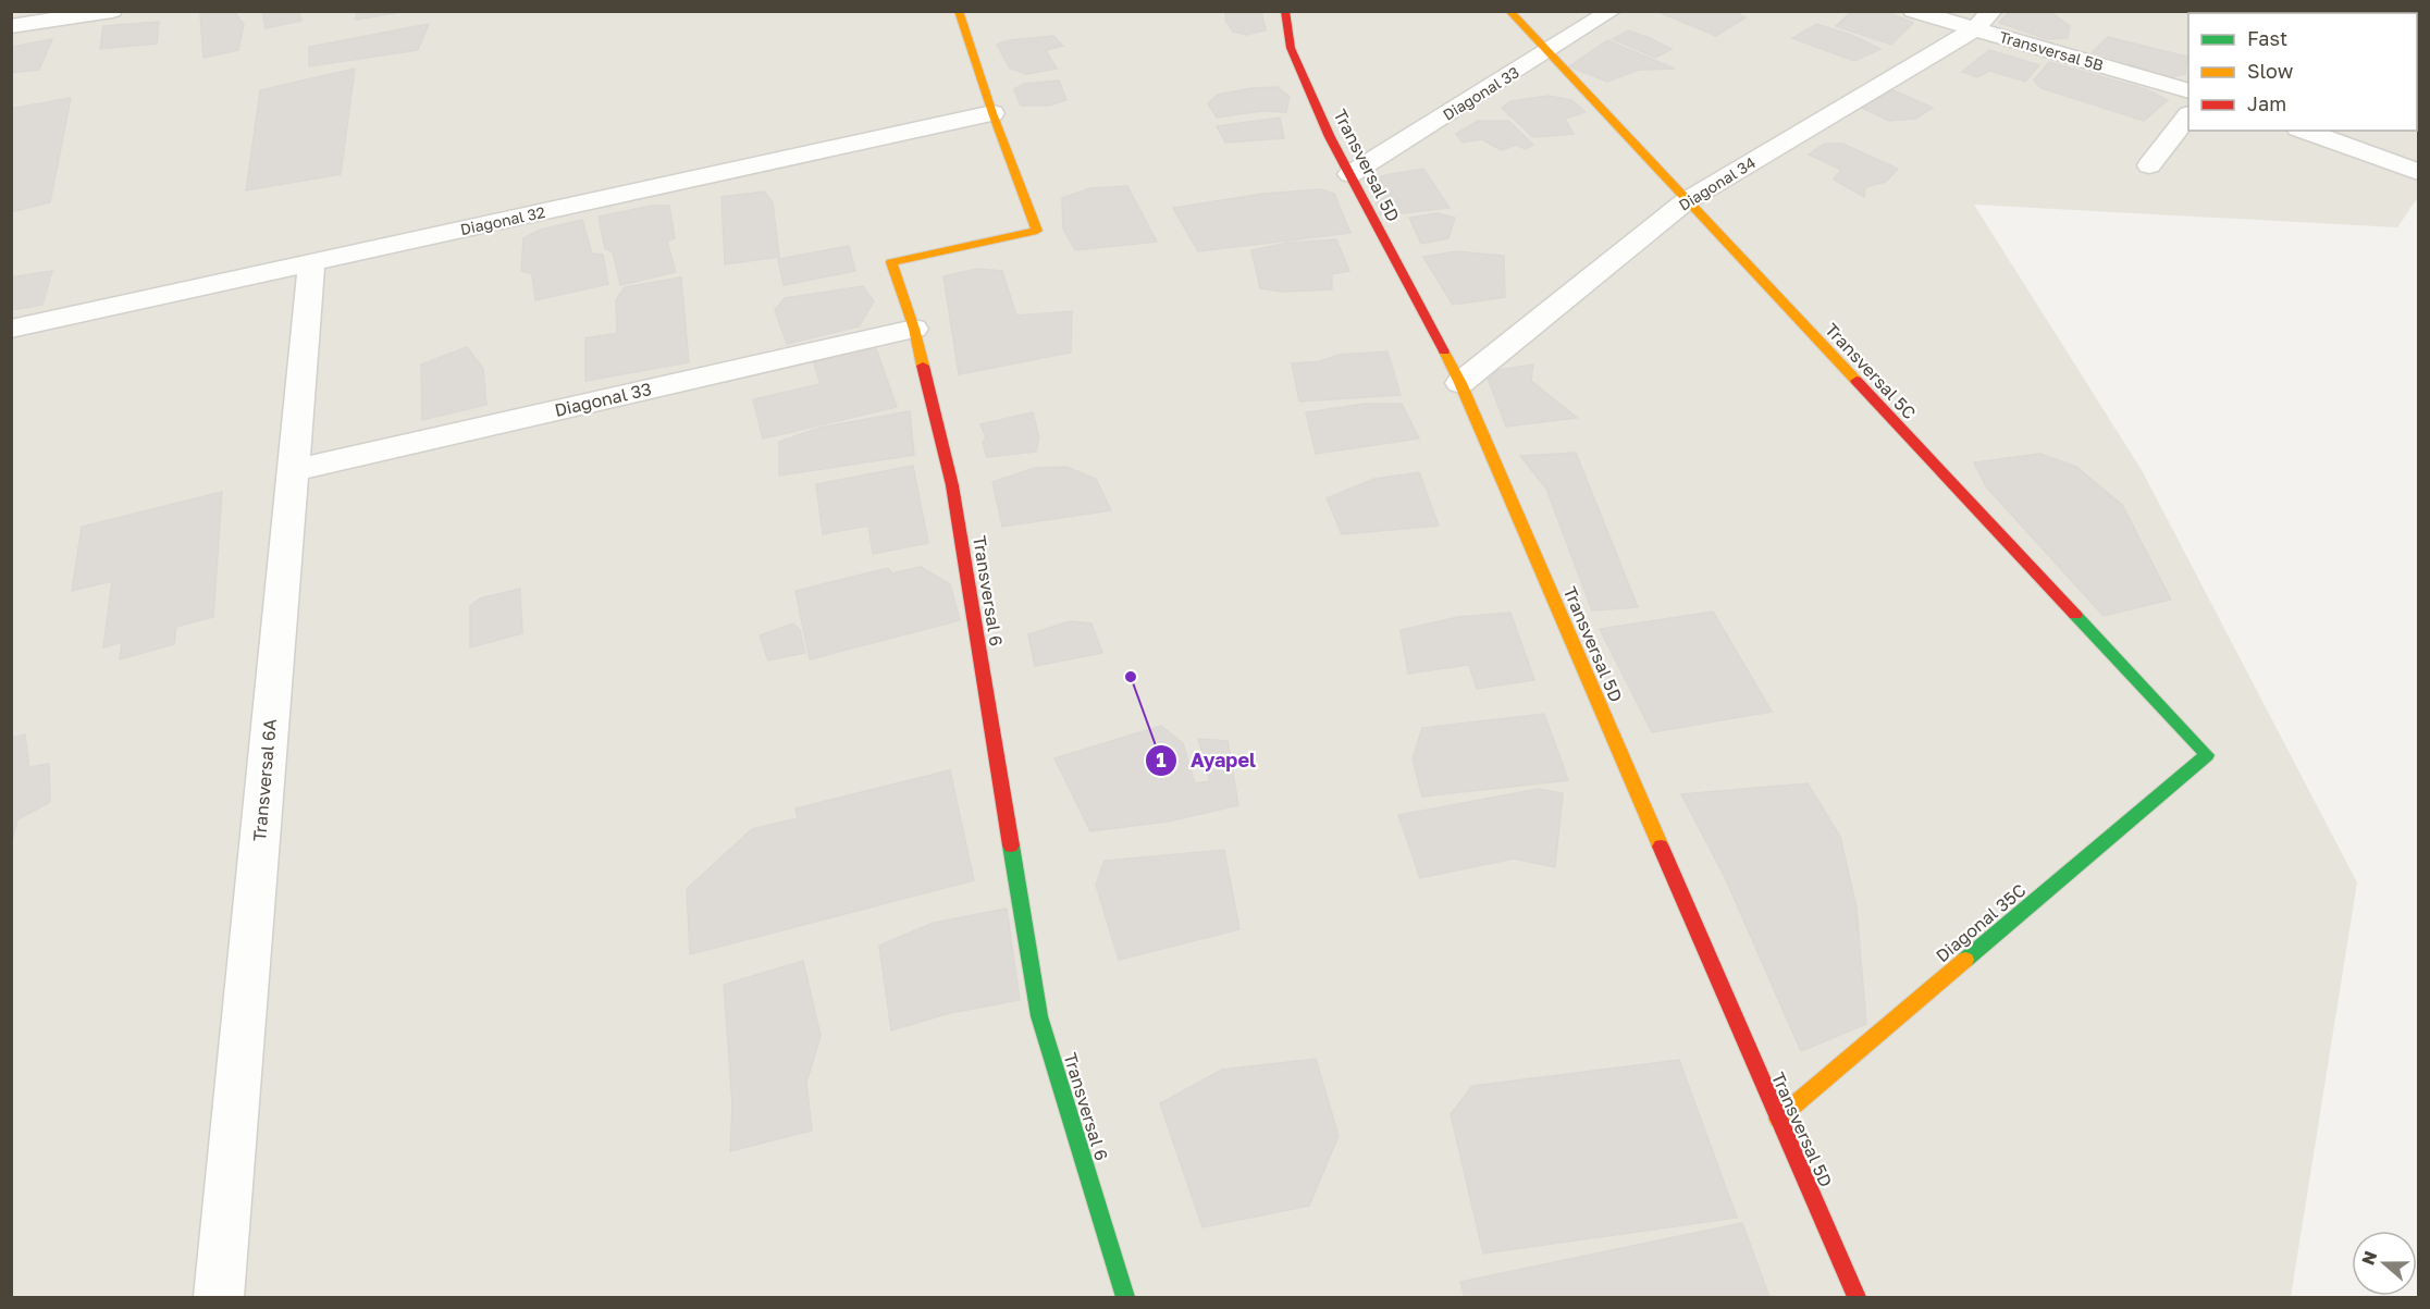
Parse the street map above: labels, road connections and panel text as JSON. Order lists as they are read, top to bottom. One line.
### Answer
{"streets":{"street":["Transversal 5B","Diagonal 33","Transversal 5D","Diagonal 34","Diagonal 32","Transversal 5C","Transversal 6","Transversal 6A","Diagonal 35C"]},"crossings":[["Transversal 5B","Diagonal 34"],["Diagonal 33","Transversal 5D"],["Diagonal 33","Transversal 5C"],["Diagonal 33","Transversal 6"],["Diagonal 33","Transversal 6A"],["Transversal 5D","Diagonal 34"],["Transversal 5D","Diagonal 35C"],["Diagonal 34","Transversal 5C"],["Diagonal 32","Transversal 6"],["Diagonal 32","Transversal 6A"],["Transversal 5C","Diagonal 35C"]],"places":["Ayapel"],"legend":["Fast","Slow","Jam"],"north":"left"}
